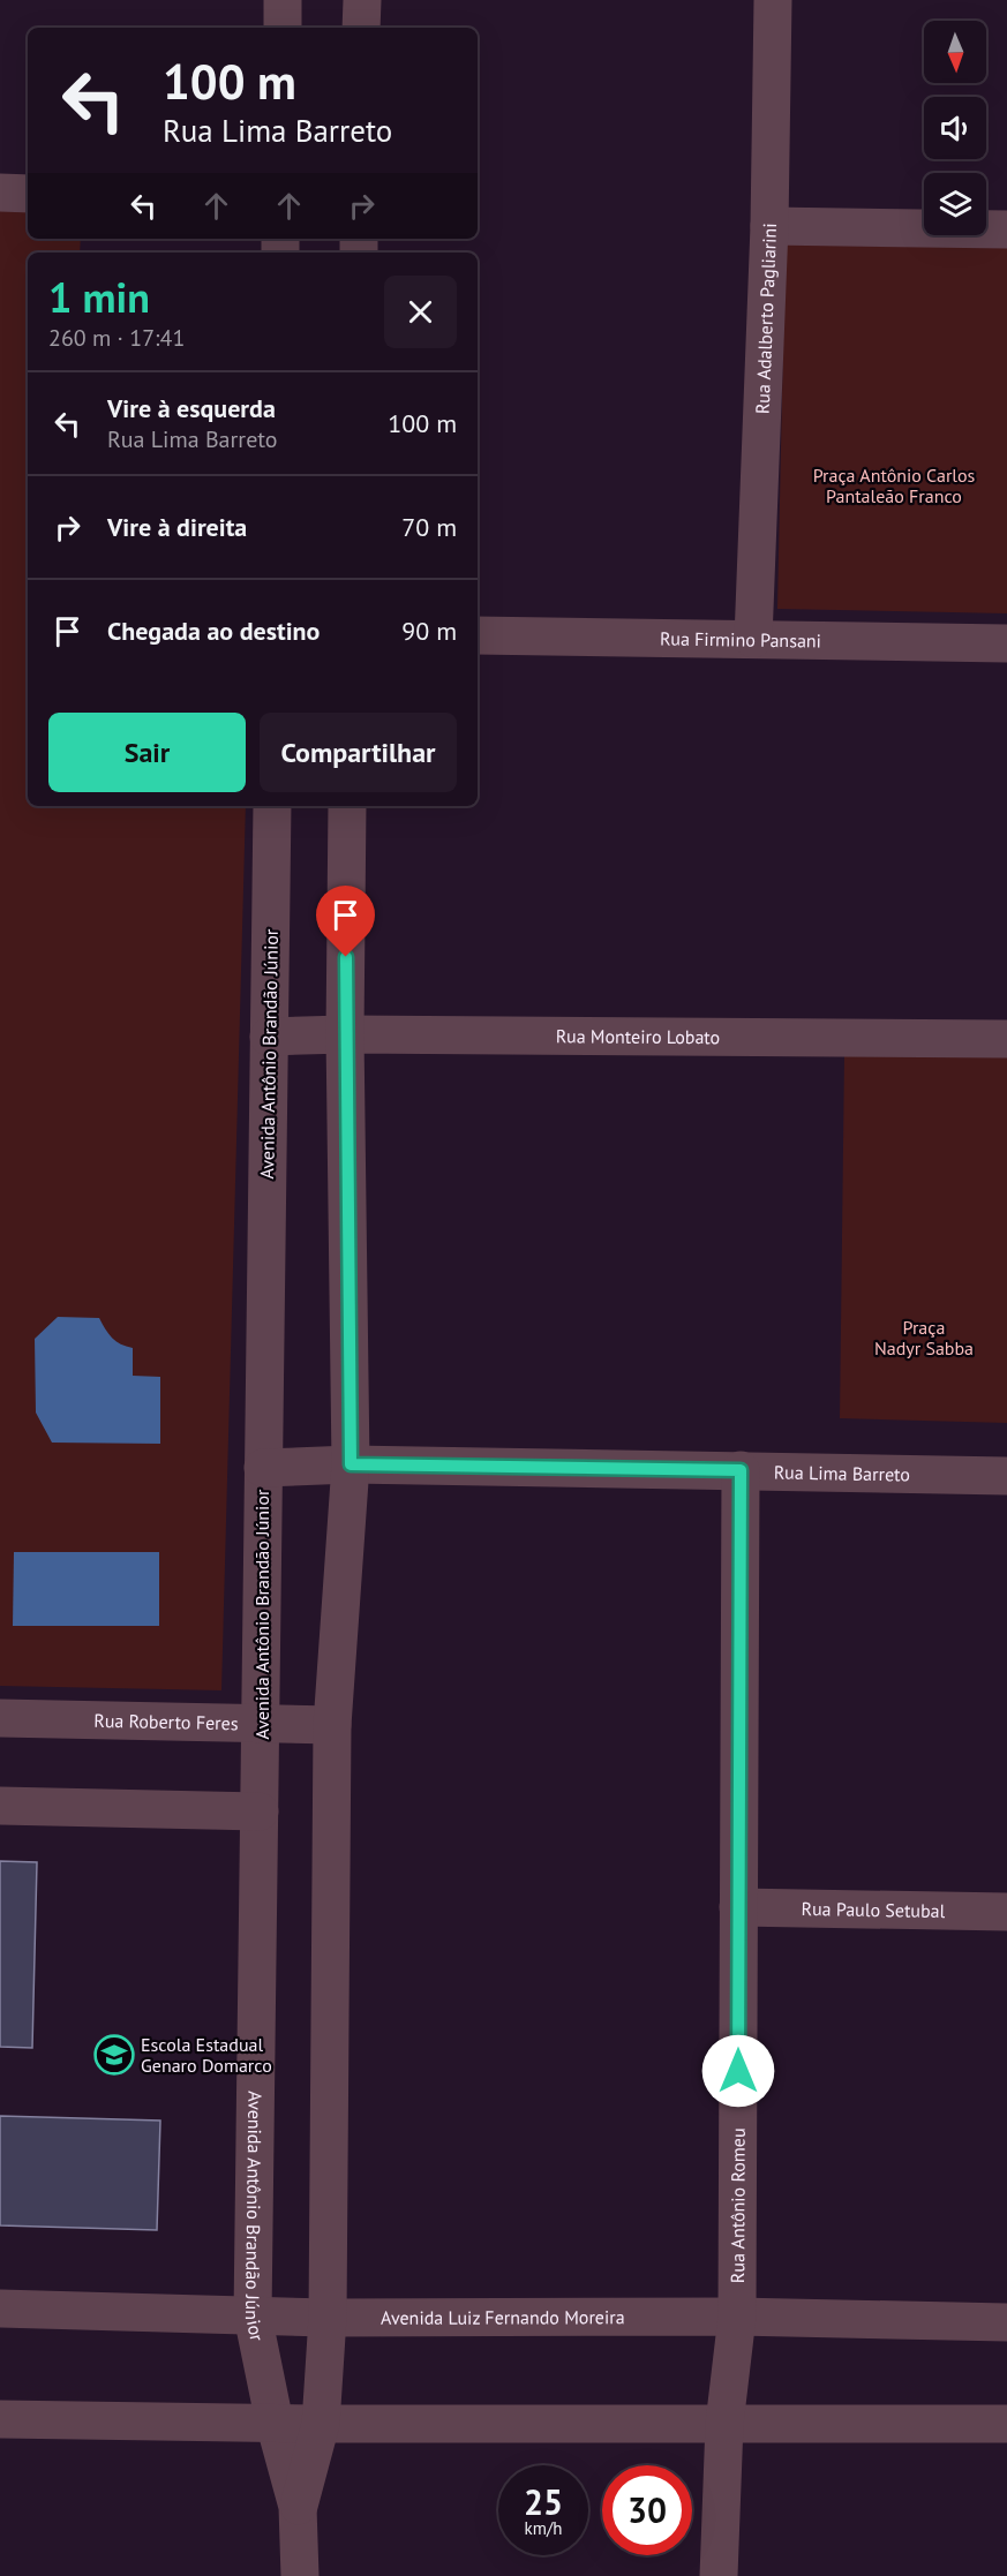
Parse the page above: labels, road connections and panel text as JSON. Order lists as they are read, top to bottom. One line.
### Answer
{"streets":{"street":["Rua Adalberto Pagliarini","Rua Firmino Pansani","Rua Monteiro Lobato","Avenida Antônio Brandão Júnior","Rua Lima Barreto","Rua Roberto Feres","Rua Paulo Setubal","Rua Antônio Romeu","Avenida Luiz Fernando Moreira"]},"crossings":[["Rua Adalberto Pagliarini","Rua Firmino Pansani"],["Rua Monteiro Lobato","Avenida Antônio Brandão Júnior"],["Avenida Antônio Brandão Júnior","Rua Lima Barreto"],["Avenida Antônio Brandão Júnior","Rua Roberto Feres"],["Avenida Antônio Brandão Júnior","Avenida Luiz Fernando Moreira"],["Rua Lima Barreto","Rua Antônio Romeu"],["Rua Paulo Setubal","Rua Antônio Romeu"],["Rua Antônio Romeu","Avenida Luiz Fernando Moreira"]],"parks":["Praça Antônio Carlos Pantaleão Franco","Praça Nadyr Sabba"],"places":{"school or university":["Escola Estadual Genaro Domarco"]},"north":"bottom","page":{"turn":["100 m","Rua Lima Barreto"],"heading":["1 min","260 m · 17:41"],"list":[{"name":"Vire à esquerda","note":"Rua Lima Barreto","value":"100 m"},{"name":"Vire à direita","value":"70 m"},{"name":"Chegada ao destino","value":"90 m"}],"buttons":["Sair","Compartilhar"],"speed":"25 km/h","limit":"30"}}
